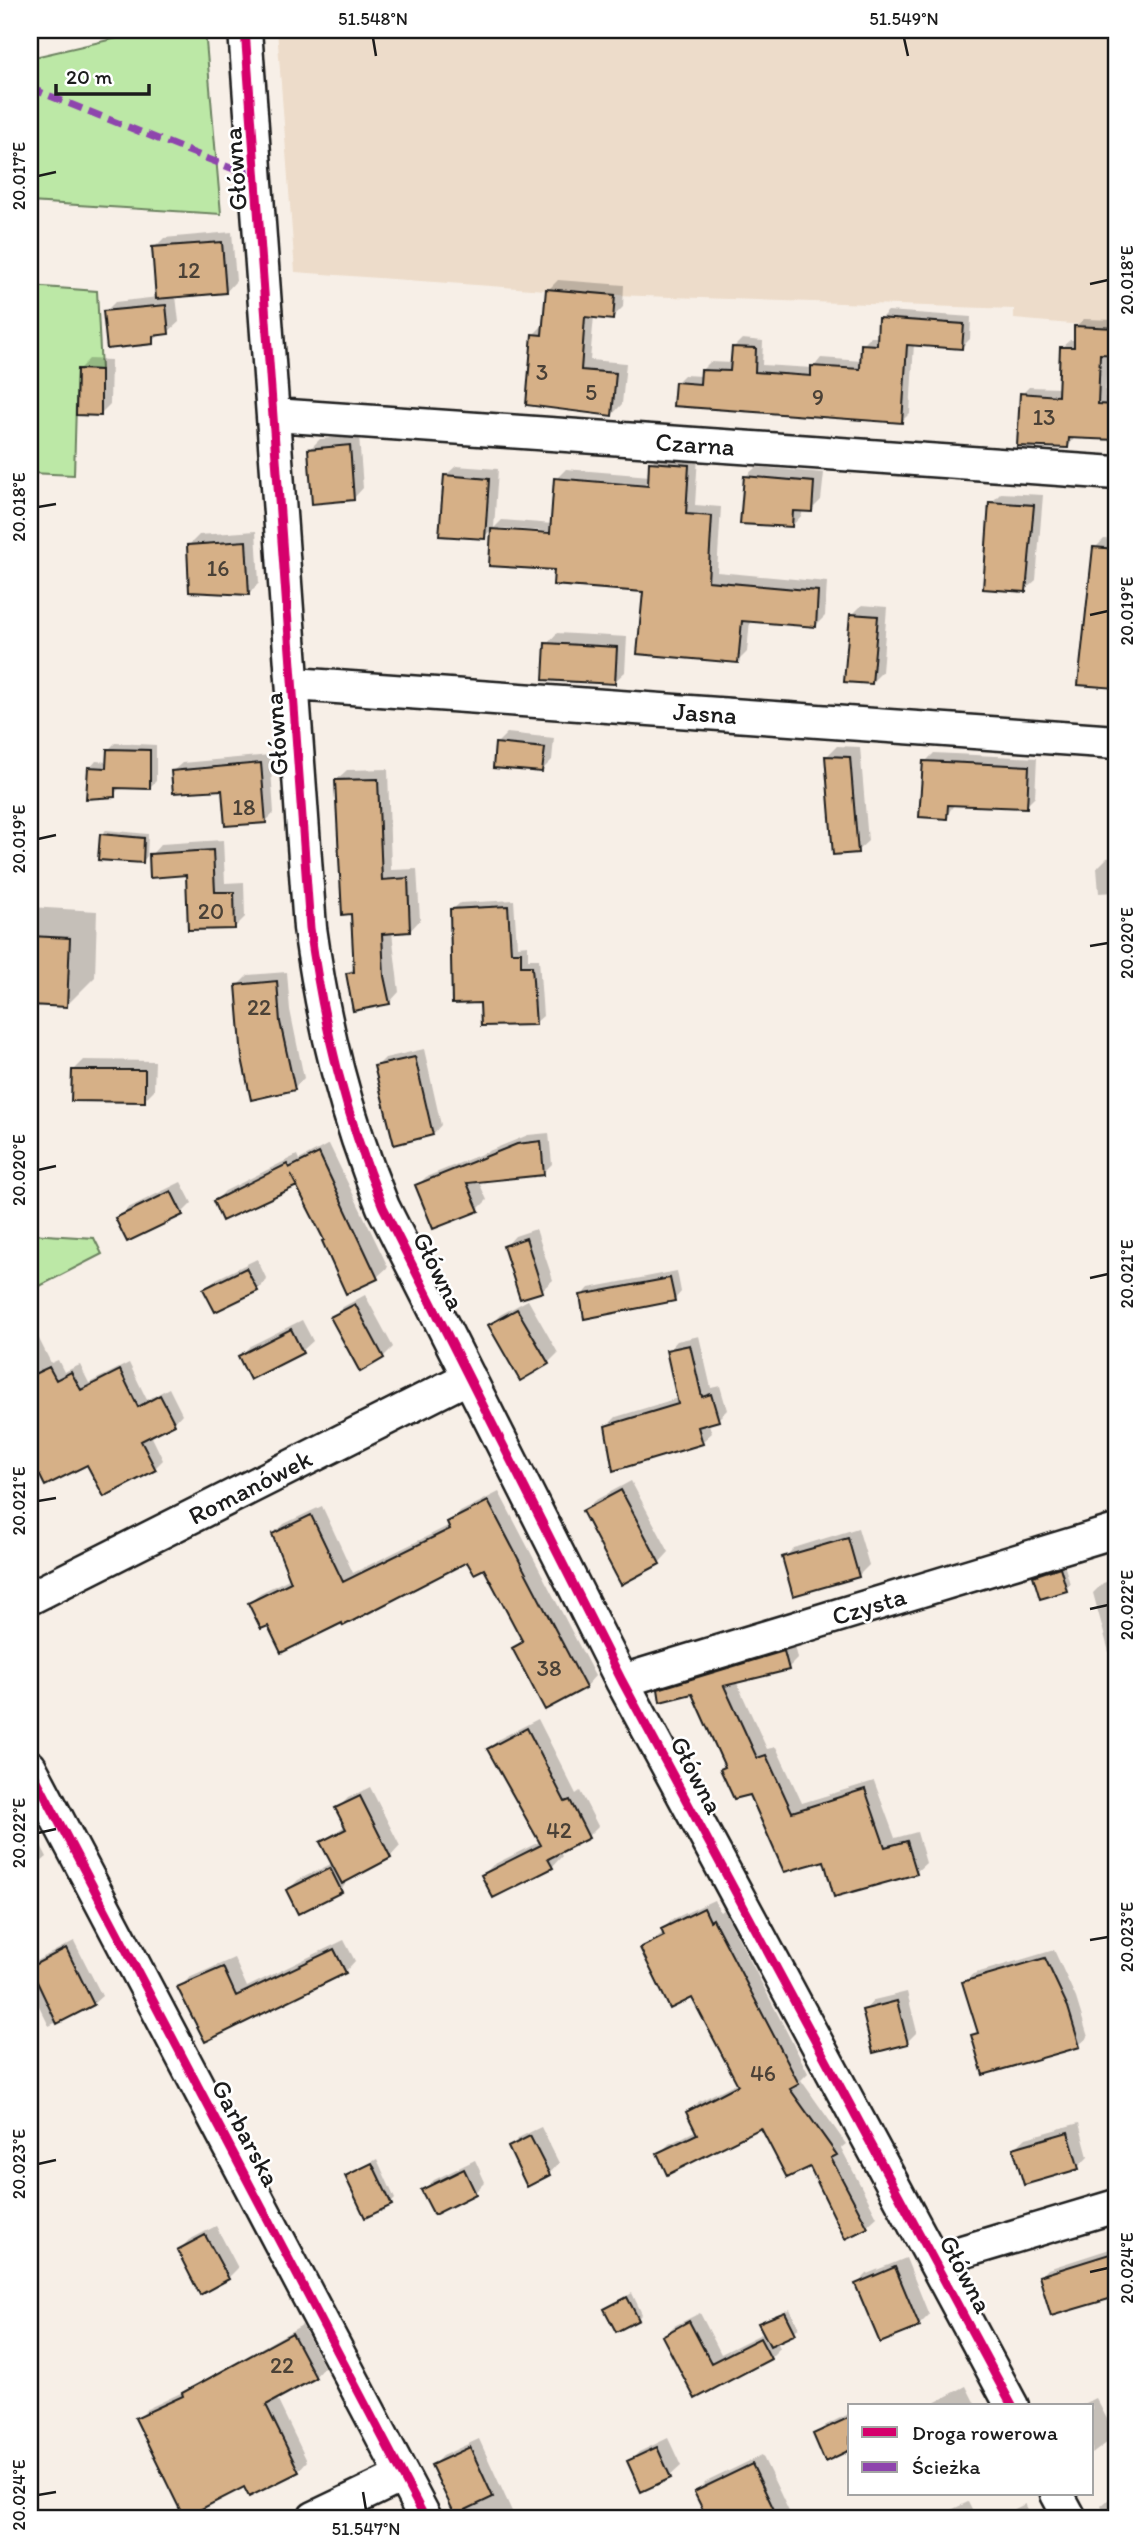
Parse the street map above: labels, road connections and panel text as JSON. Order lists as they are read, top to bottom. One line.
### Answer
{"streets":{"street":["Główna","Czarna","Jasna","Romanówek","Czysta","Garbarska"]},"crossings":[["Główna","Czarna"],["Główna","Jasna"],["Główna","Romanówek"],["Główna","Czysta"]],"house_numbers":["12","3","5","9","13","16","18","20","22","38","42","46","22"],"legend":["Droga rowerowa","Ścieżka"],"scale_bar":"20 m","coordinates":["51.548°N","51.549°N","20.017°E","20.018°E","20.019°E","20.020°E","20.021°E","20.022°E","20.023°E","20.024°E","51.547°N"]}
